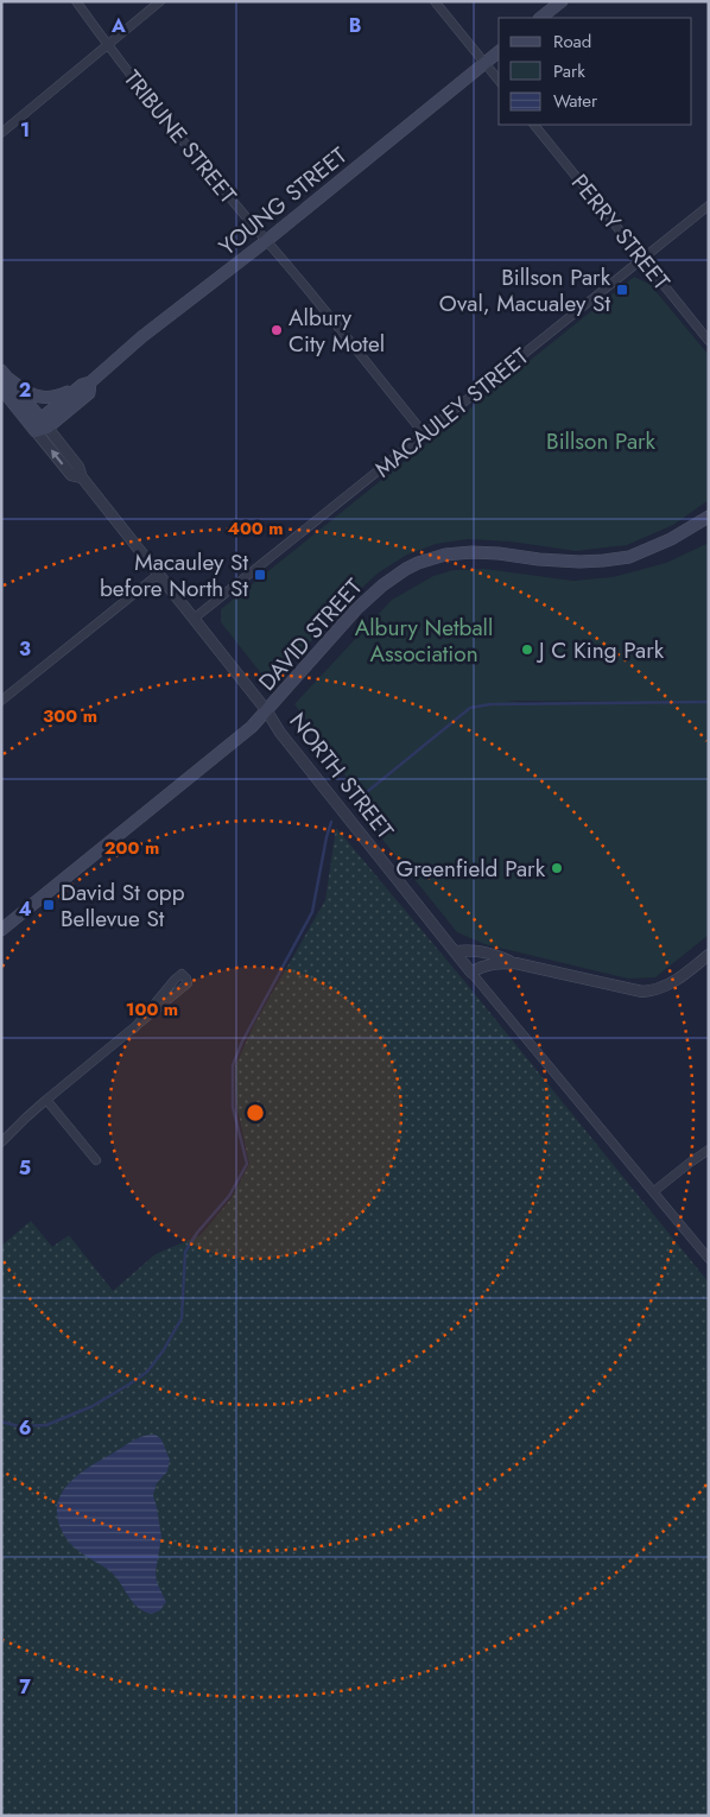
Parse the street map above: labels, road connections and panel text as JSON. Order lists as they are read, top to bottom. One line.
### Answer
{"streets":{"main road":["YOUNG STREET","DAVID STREET","NORTH STREET"],"street":["TRIBUNE STREET","PERRY STREET","MACAULEY STREET"]},"crossings":[["TRIBUNE STREET","YOUNG STREET"],["TRIBUNE STREET","MACAULEY STREET"],["YOUNG STREET","NORTH STREET"],["PERRY STREET","MACAULEY STREET"],["MACAULEY STREET","NORTH STREET"],["DAVID STREET","NORTH STREET"]],"parks":["Billson Park","Albury Netball Association"],"places":{"transit":["Billson Park Oval, Macualey St","Macauley St before North St","David St opp Bellevue St"],"other":["Albury City Motel","J C King Park","Greenfield Park"]},"legend":["Road","Park","Water"],"grid":{"columns":["A","B"],"rows":["1","2","3","4","5","6","7"]},"rings":["400 m","300 m","200 m","100 m"]}
